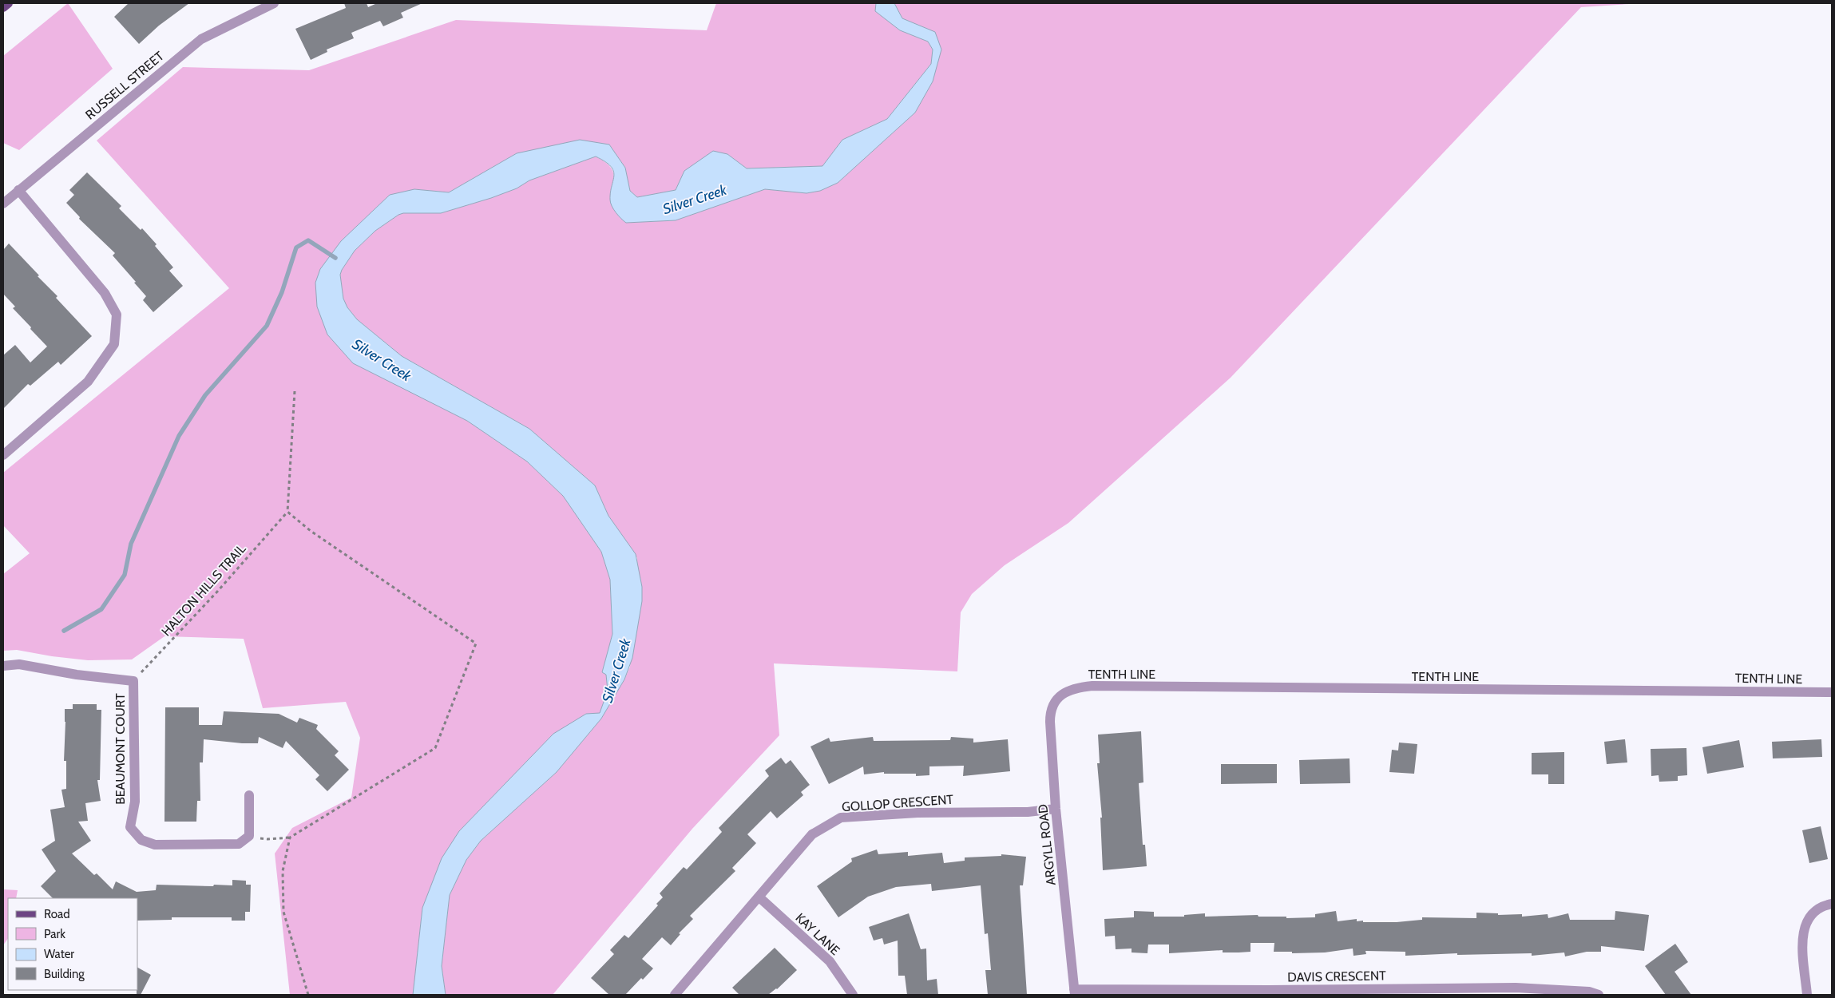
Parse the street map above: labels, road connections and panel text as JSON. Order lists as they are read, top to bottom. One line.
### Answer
{"streets":{"street":["RUSSELL STREET","TENTH LINE","BEAUMONT COURT","GOLLOP CRESCENT","ARGYLL ROAD","KAY LANE","DAVIS CRESCENT"],"path":["HALTON HILLS TRAIL"]},"crossings":[["HALTON HILLS TRAIL","BEAUMONT COURT"],["TENTH LINE","ARGYLL ROAD"],["GOLLOP CRESCENT","ARGYLL ROAD"],["GOLLOP CRESCENT","KAY LANE"],["ARGYLL ROAD","DAVIS CRESCENT"]],"water":["Silver Creek"],"legend":["Road","Park","Water","Building"]}
